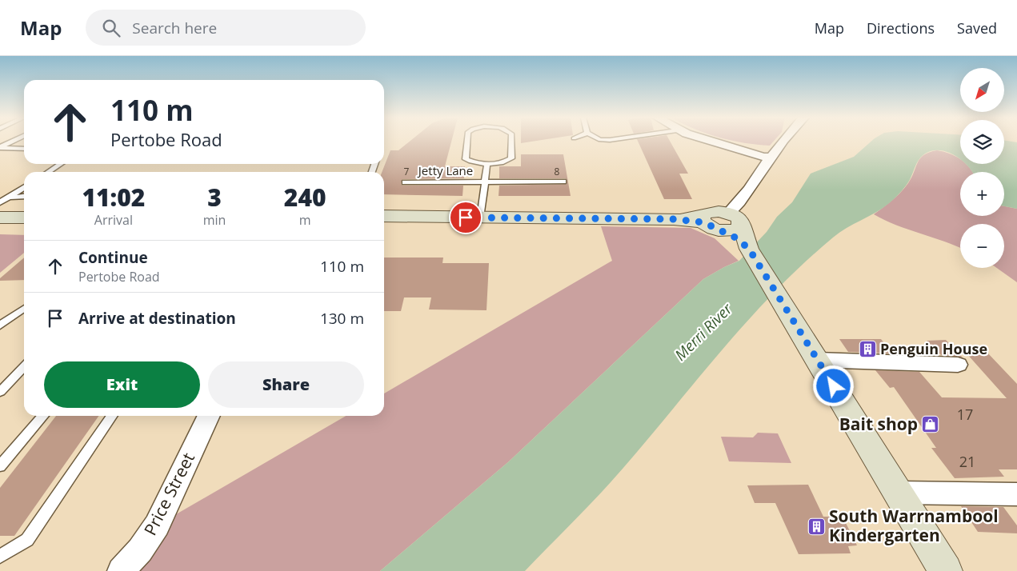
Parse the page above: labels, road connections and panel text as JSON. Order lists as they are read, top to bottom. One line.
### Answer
{"streets":{"street":["Price Street"],"lane":["Jetty Lane"]},"water":["Merri River"],"places":{"building":["Penguin House","South Warrnambool Kindergarten"],"shop":["Bait shop"]},"house_numbers":["7","8","17","21"],"north":"bottom left","page":{"header":"Map","search":"Search here","nav":["Map","Directions","Saved"],"map_buttons":["+","−"],"turn":["110 m","Pertobe Road"],"eta":["11:02","Arrival","3","min","240","m"],"list":[{"name":"Continue","note":"Pertobe Road","value":"110 m"},{"name":"Arrive at destination","value":"130 m"}],"buttons":["Exit","Share"]}}
